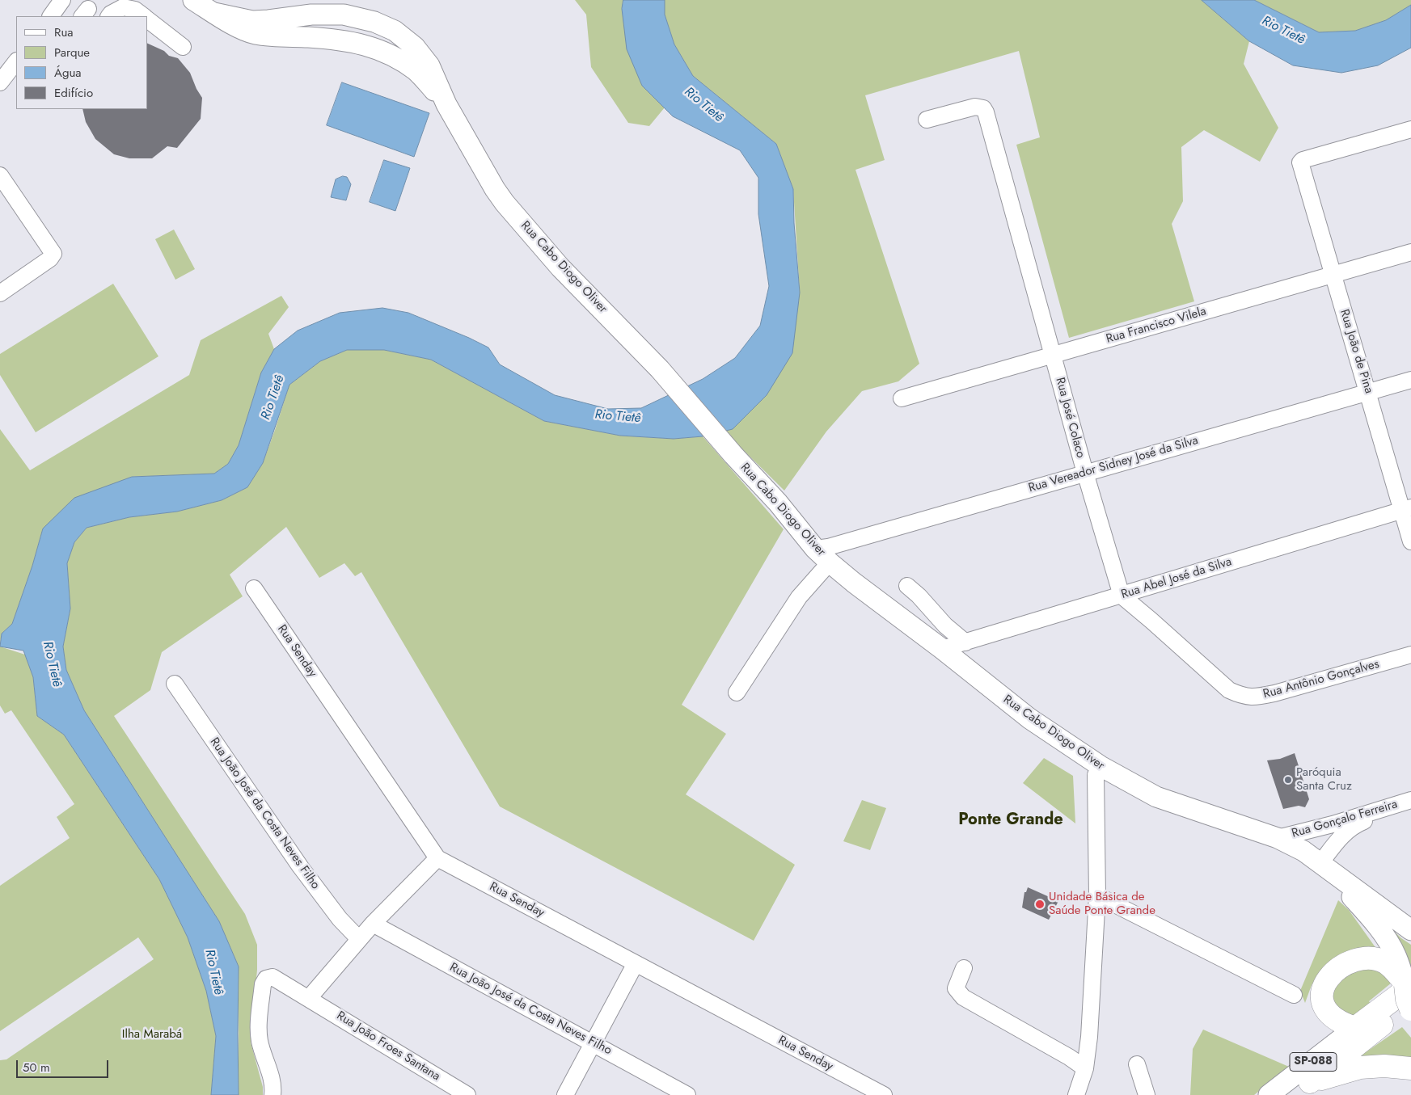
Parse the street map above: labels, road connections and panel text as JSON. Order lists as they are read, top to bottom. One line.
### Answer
{"streets":{"highway":["SP-088"],"main road":["Rua Cabo Diogo Oliver"],"street":["Rua Francisco Vilela","Rua João de Pina","Rua José Colaco","Rua Vereador Sidney José da Silva","Rua Abel José da Silva","Rua Senday","Rua Antônio Gonçalves","Rua João José da Costa Neves Filho","Rua Gonçalo Ferreira","Rua João Froes Santana"]},"crossings":[["Rua Cabo Diogo Oliver","Rua Vereador Sidney José da Silva"],["Rua Cabo Diogo Oliver","Rua Abel José da Silva"],["Rua Cabo Diogo Oliver","Rua Gonçalo Ferreira"],["Rua Francisco Vilela","Rua João de Pina"],["Rua Francisco Vilela","Rua José Colaco"],["Rua João de Pina","Rua Vereador Sidney José da Silva"],["Rua João de Pina","Rua Abel José da Silva"],["Rua José Colaco","Rua Vereador Sidney José da Silva"],["Rua José Colaco","Rua Abel José da Silva"],["Rua José Colaco","Rua Antônio Gonçalves"],["Rua Abel José da Silva","Rua Antônio Gonçalves"]],"districts":["Ponte Grande"],"water":["Rio Tietê"],"parks":["Ilha Marabá"],"places":["Paróquia Santa Cruz","Unidade Básica de Saúde Ponte Grande"],"legend":["Rua","Parque","Água","Edifício"],"scale_bar":"50 m"}
